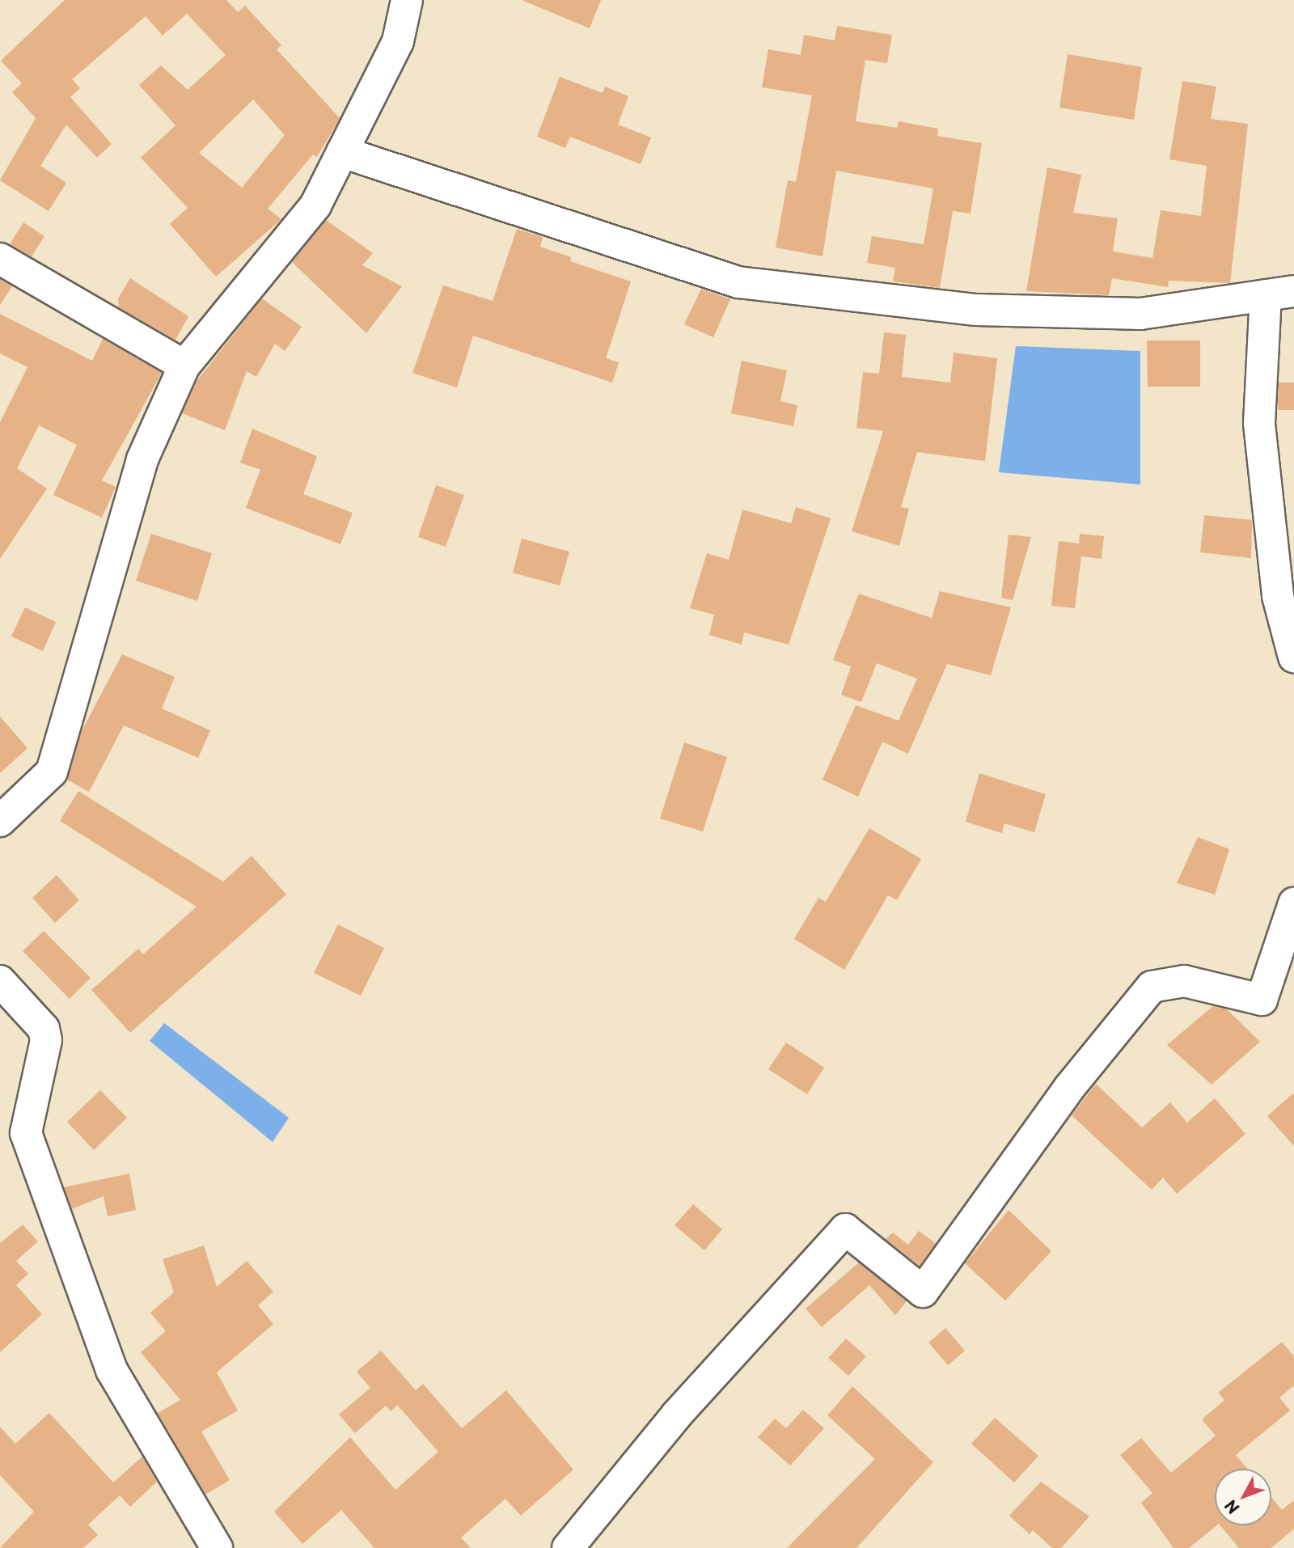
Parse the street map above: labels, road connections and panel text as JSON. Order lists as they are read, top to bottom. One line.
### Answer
{"north":"bottom left"}
